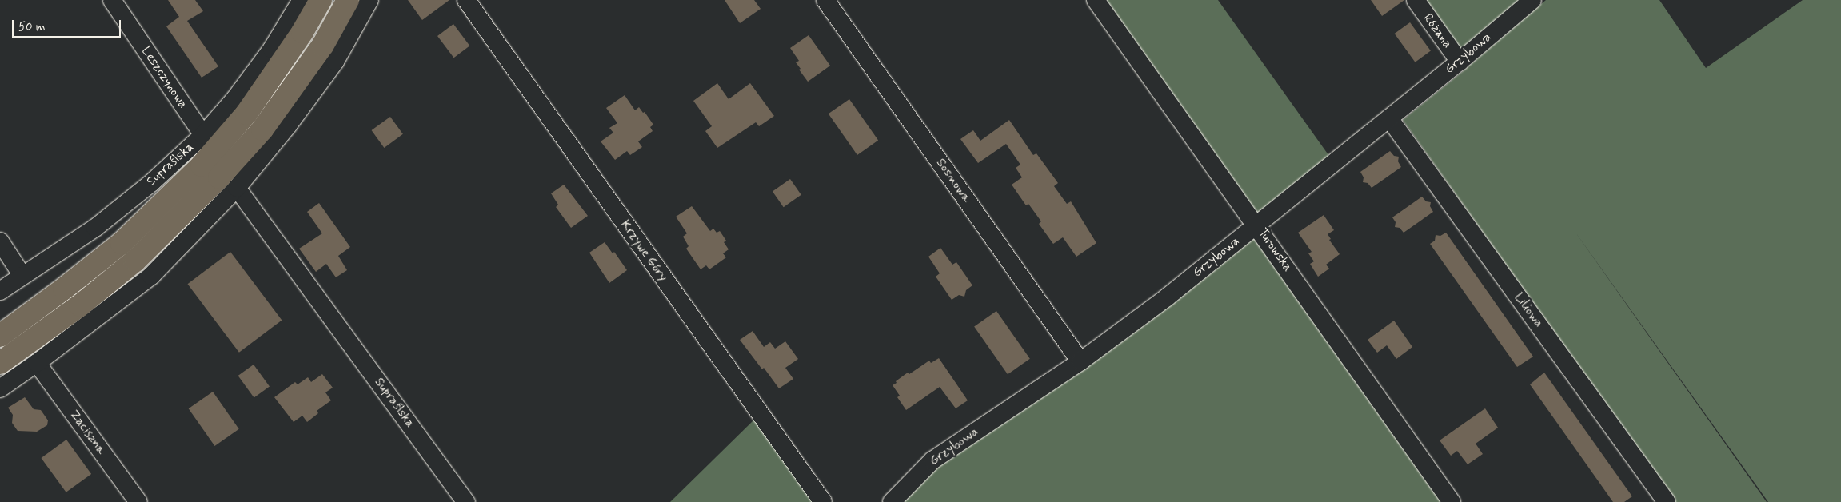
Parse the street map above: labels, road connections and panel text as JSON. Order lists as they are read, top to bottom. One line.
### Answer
{"streets":{"street":["Różana","Grzybowa","Leszczynowa","Supraślska","Sosnowa","Turowska","Krzywe Góry","Liliowa","Zaciszna"]},"crossings":[["Różana","Grzybowa"],["Grzybowa","Sosnowa"],["Grzybowa","Turowska"],["Grzybowa","Liliowa"],["Leszczynowa","Supraślska"]],"scale_bar":"50 m"}
